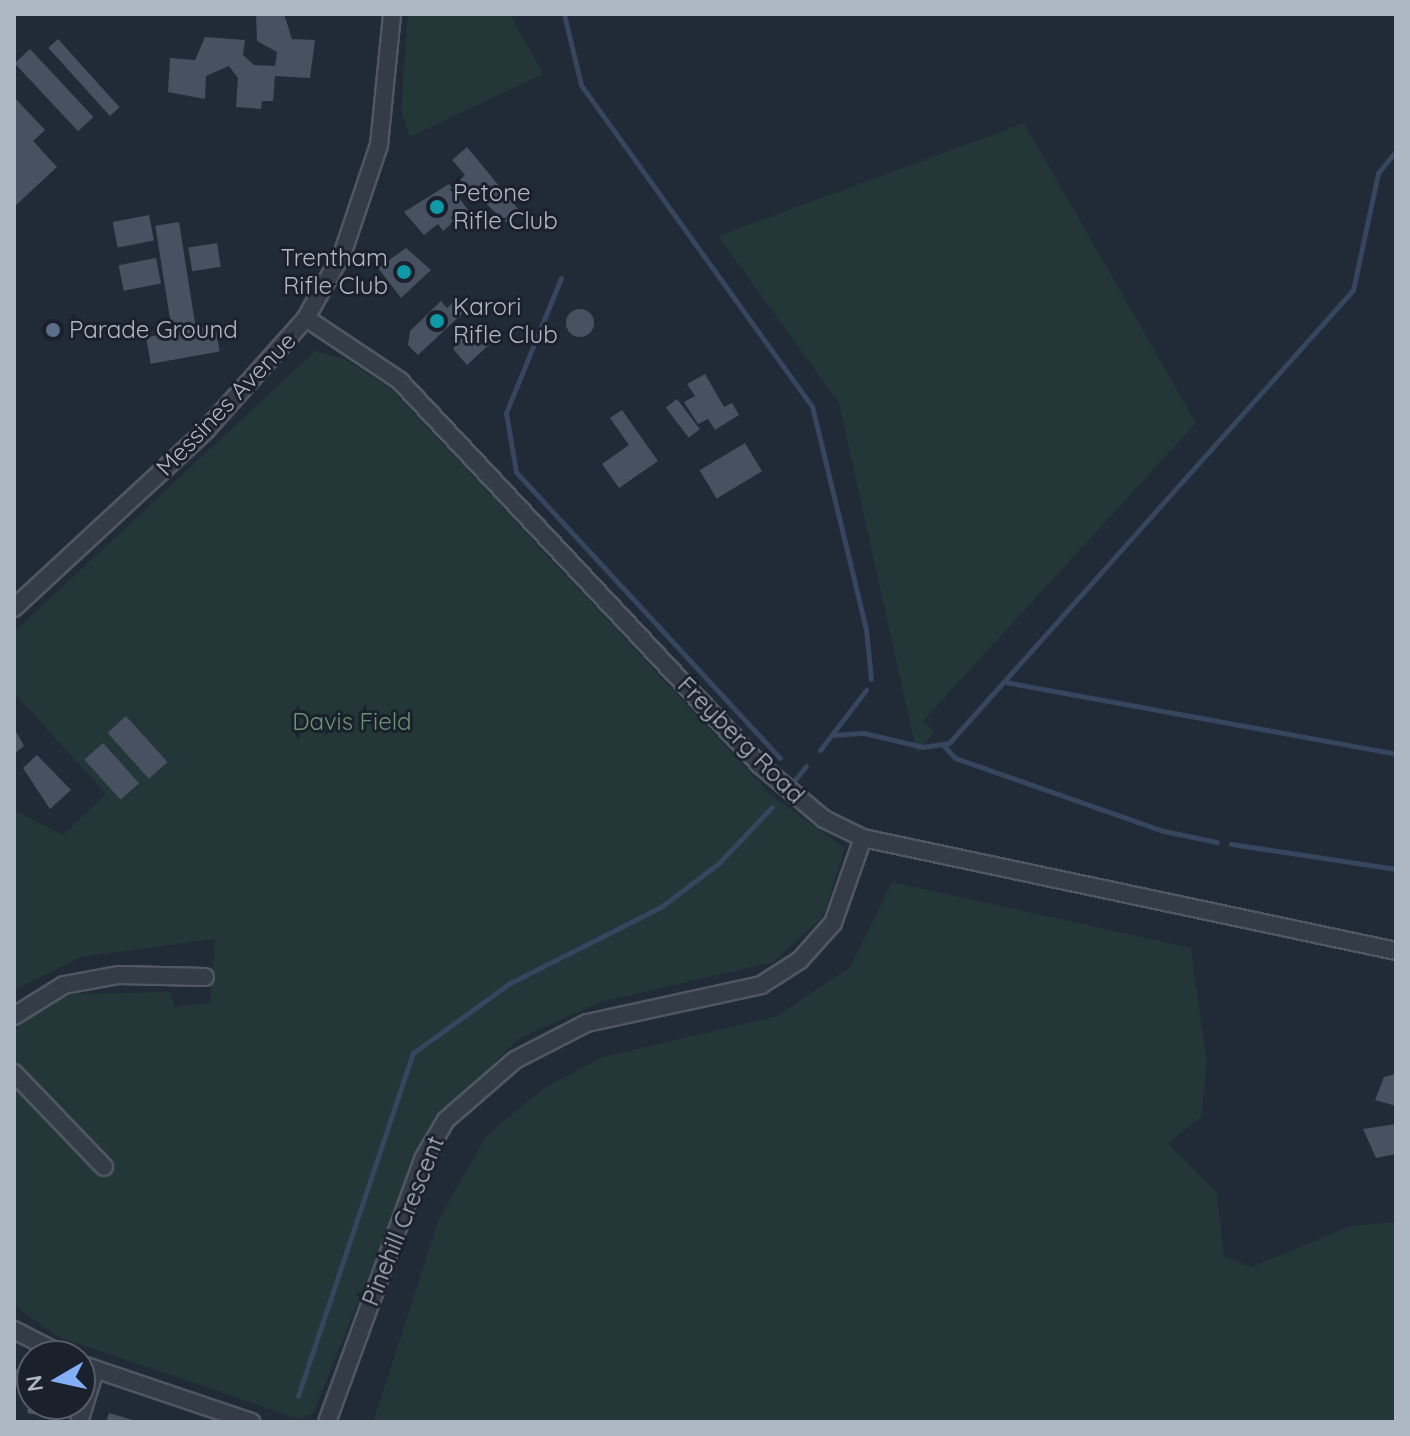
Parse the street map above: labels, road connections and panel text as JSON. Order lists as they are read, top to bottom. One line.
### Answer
{"streets":{"street":["Messines Avenue","Freyberg Road","Pinehill Crescent"]},"crossings":[["Messines Avenue","Freyberg Road"],["Freyberg Road","Pinehill Crescent"]],"parks":["Davis Field"],"places":["Petone Rifle Club","Trentham Rifle Club","Karori Rifle Club","Parade Ground"],"north":"left"}
